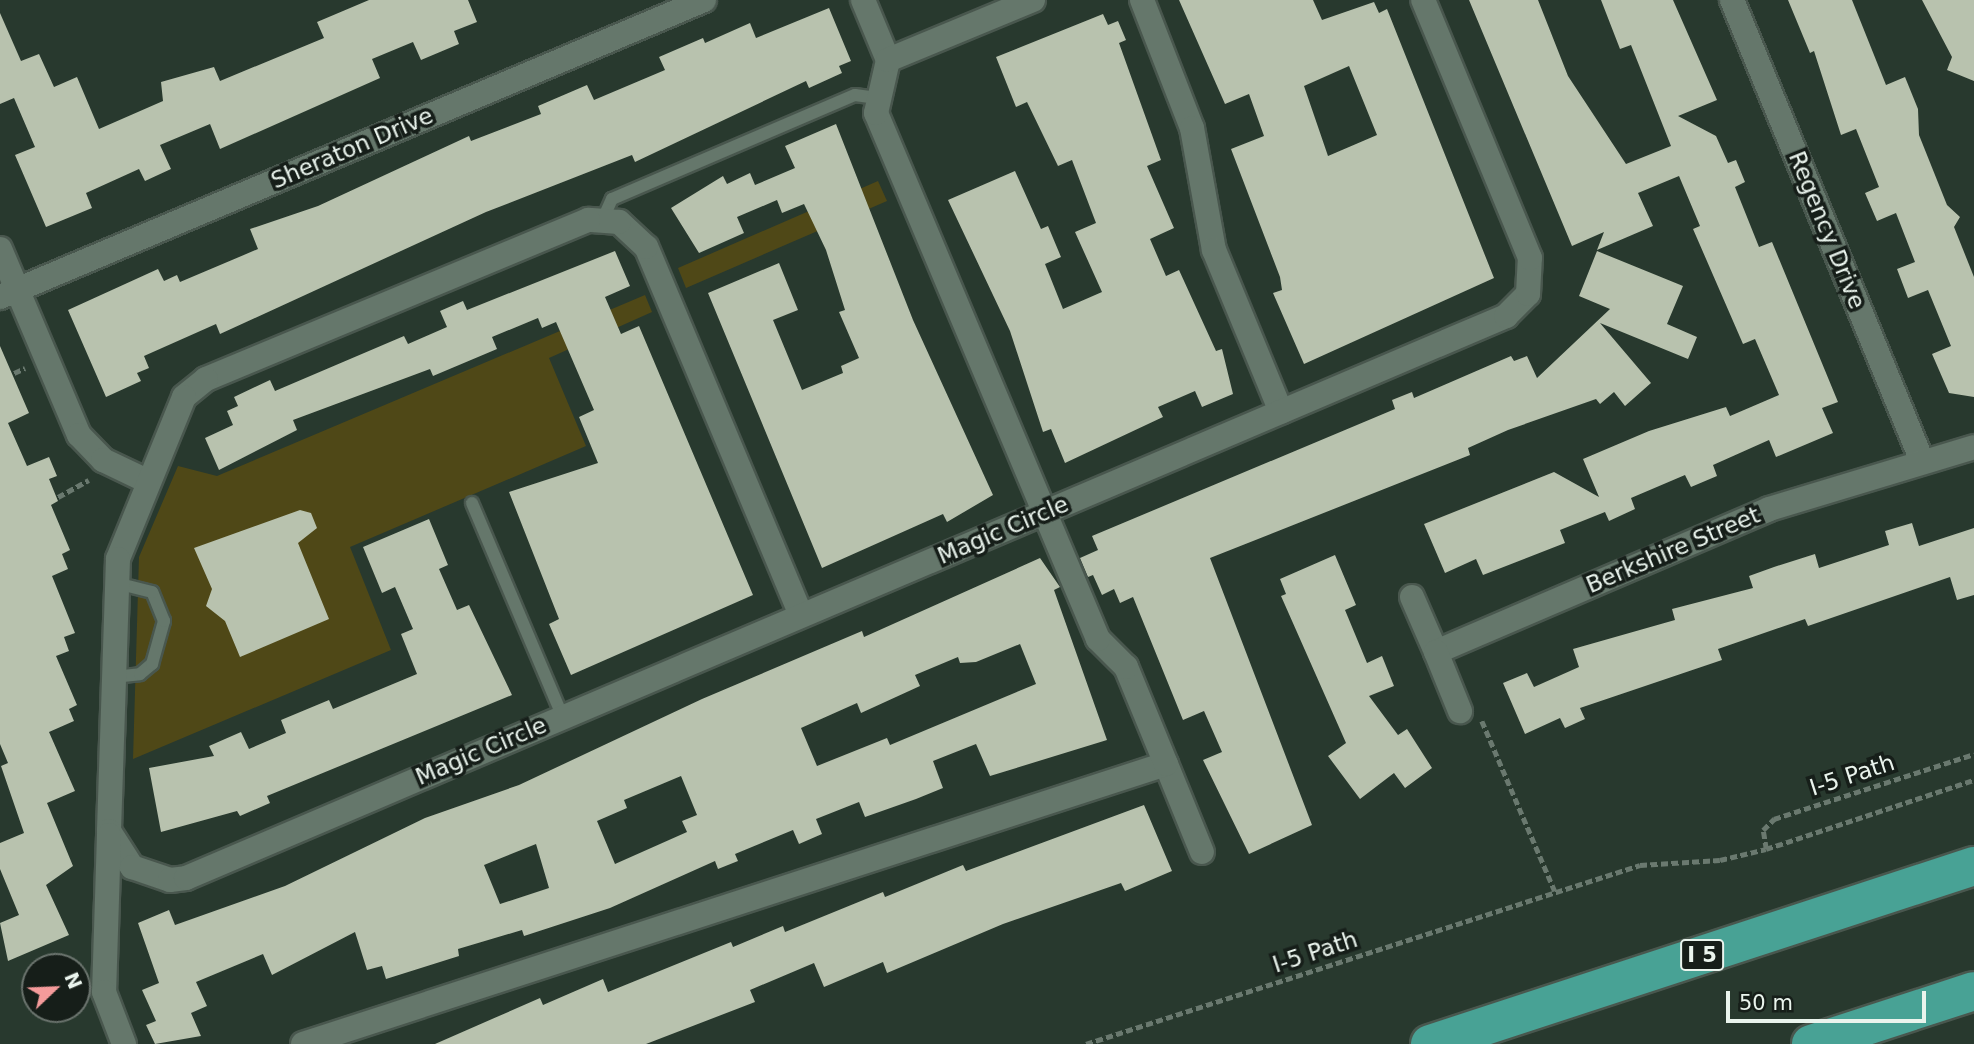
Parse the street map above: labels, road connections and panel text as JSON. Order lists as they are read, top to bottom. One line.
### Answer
{"streets":{"highway":["I 5"],"street":["Sheraton Drive","Regency Drive","Magic Circle","Berkshire Street"],"path":["I-5 Path"]},"crossings":[["Regency Drive","Berkshire Street"]],"scale_bar":"50 m","north":"top right"}
